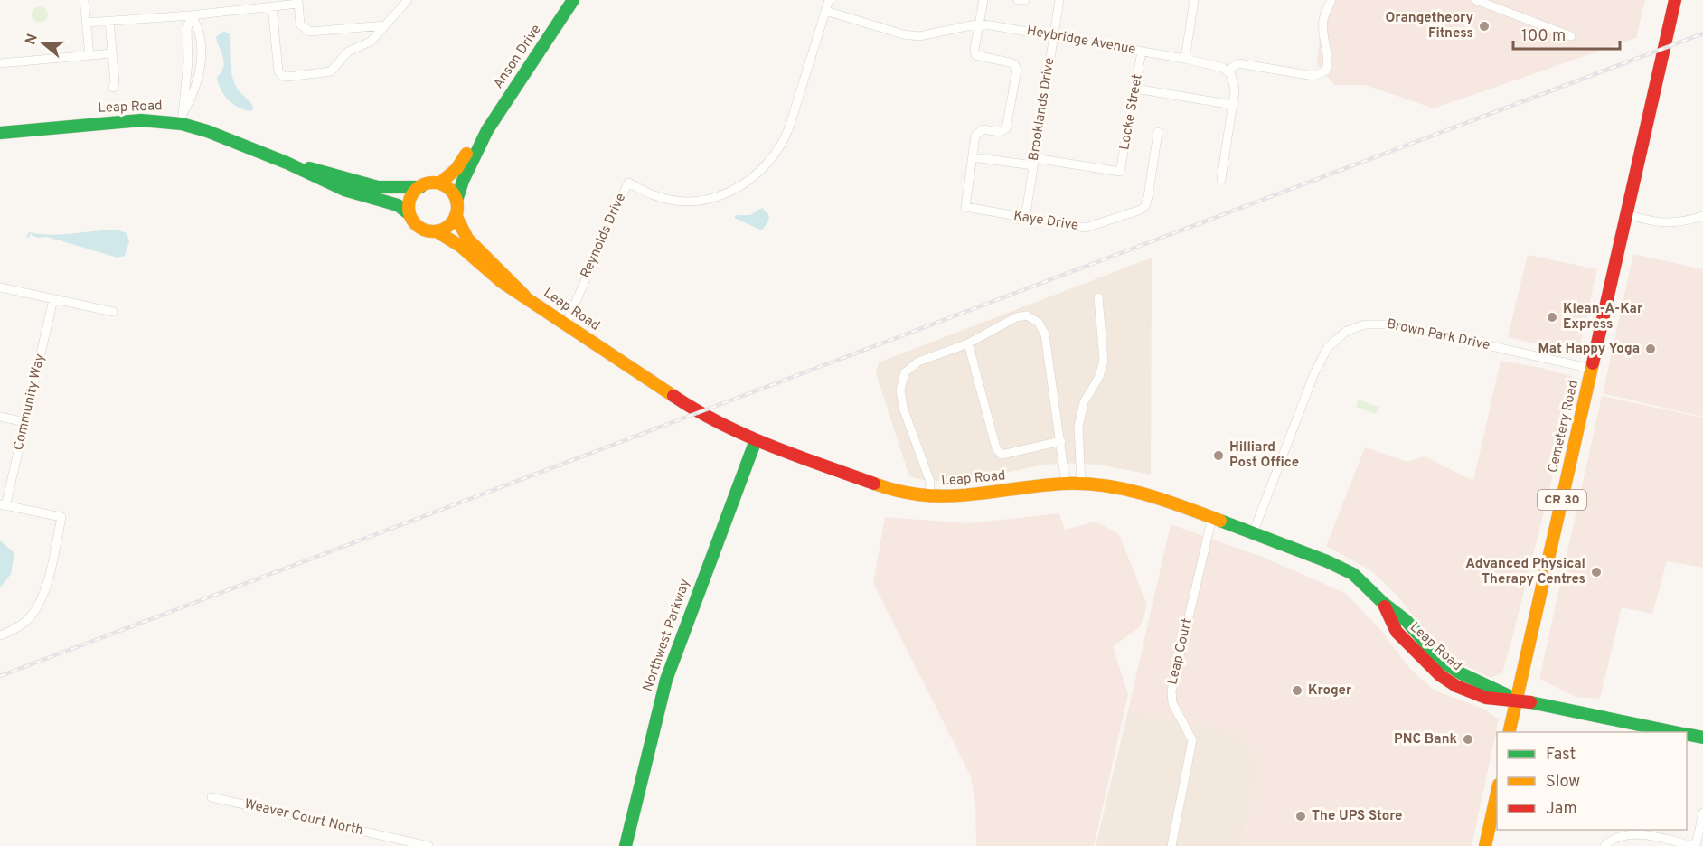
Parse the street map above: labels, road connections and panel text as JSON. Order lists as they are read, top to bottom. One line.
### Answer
{"streets":{"street":["Heybridge Avenue","Anson Drive","Leap Road","Brooklands Drive","Locke Street","Kaye Drive","Reynolds Drive","Brown Park Drive","Community Way","Cemetery Road","CR 30","Northwest Parkway","Leap Court","Weaver Court North"]},"crossings":[["Heybridge Avenue","Brooklands Drive"],["Heybridge Avenue","Locke Street"],["Heybridge Avenue","Reynolds Drive"],["Anson Drive","Leap Road"],["Leap Road","Reynolds Drive"],["Leap Road","Brown Park Drive"],["Leap Road","Cemetery Road"],["Leap Road","Northwest Parkway"],["Leap Road","Leap Court"],["Brooklands Drive","Locke Street"],["Brooklands Drive","Kaye Drive"],["Brown Park Drive","Cemetery Road"]],"places":["Orangetheory Fitness","Klean-A-Kar Express","Mat Happy Yoga","Hilliard Post Office","Advanced Physical Therapy Centres","Kroger","PNC Bank","The UPS Store"],"legend":["Fast","Slow","Jam"],"scale_bar":"100 m","north":"left"}
